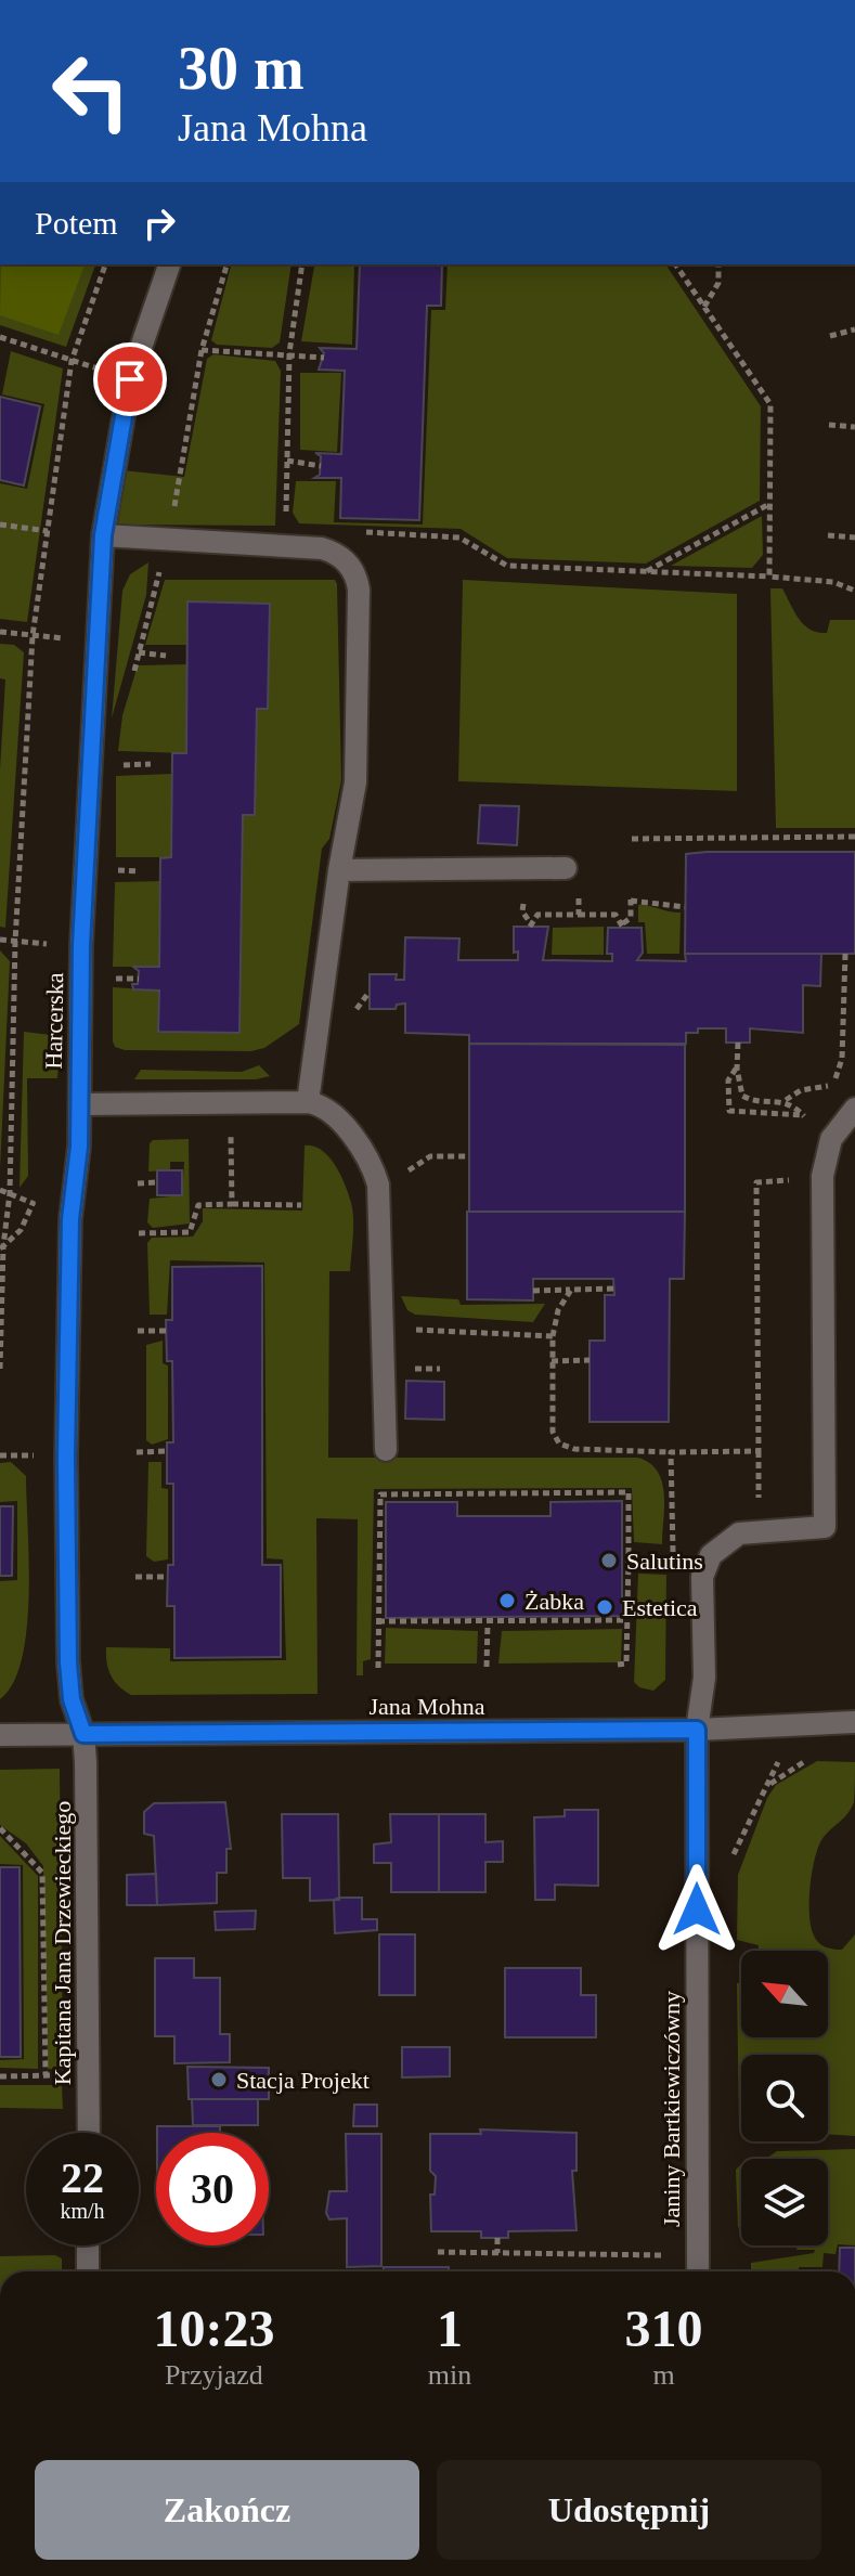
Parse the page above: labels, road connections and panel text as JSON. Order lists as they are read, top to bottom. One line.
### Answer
{"streets":{"street":["Harcerska","Jana Mohna","Kapitana Jana Drzewieckiego","Janiny Bartkiewiczówny"]},"crossings":[["Harcerska","Jana Mohna"],["Harcerska","Kapitana Jana Drzewieckiego"],["Jana Mohna","Kapitana Jana Drzewieckiego"],["Jana Mohna","Janiny Bartkiewiczówny"]],"places":["Salutins","Żabka","Estetica","Stacja Projekt"],"north":"top left","page":{"turn":["30 m","Jana Mohna"],"then":"Potem","speed":"22 km/h","limit":"30","eta":["10:23","Przyjazd","1","min","310","m"],"buttons":["Zakończ","Udostępnij"]}}
